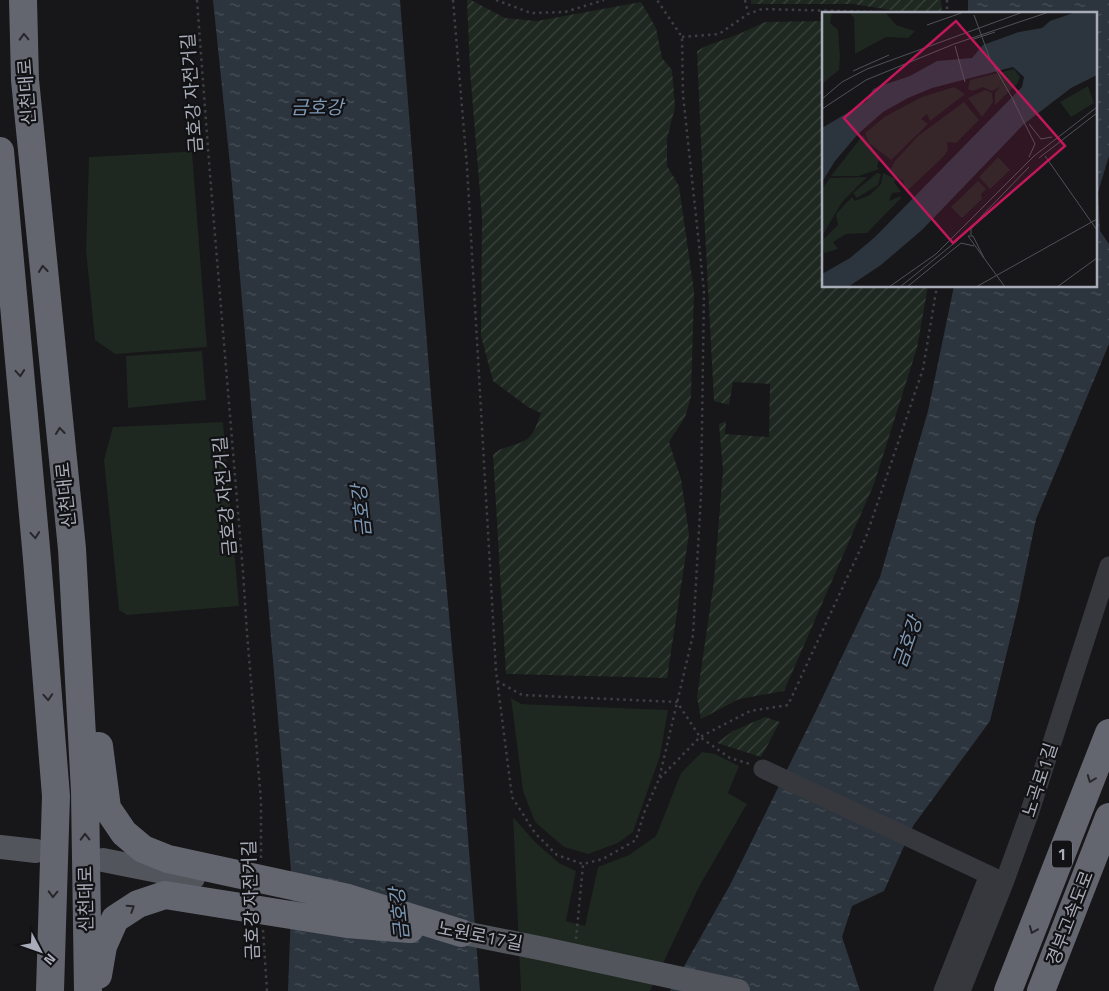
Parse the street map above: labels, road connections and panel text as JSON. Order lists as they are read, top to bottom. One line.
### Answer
{"streets":{"highway":["신천대로","1","경부고속도로"],"main road":["노원로17길"],"street":["노곡로1길"],"path":["금호강 자전거길"]},"water":["금호강"],"north":"bottom right"}
